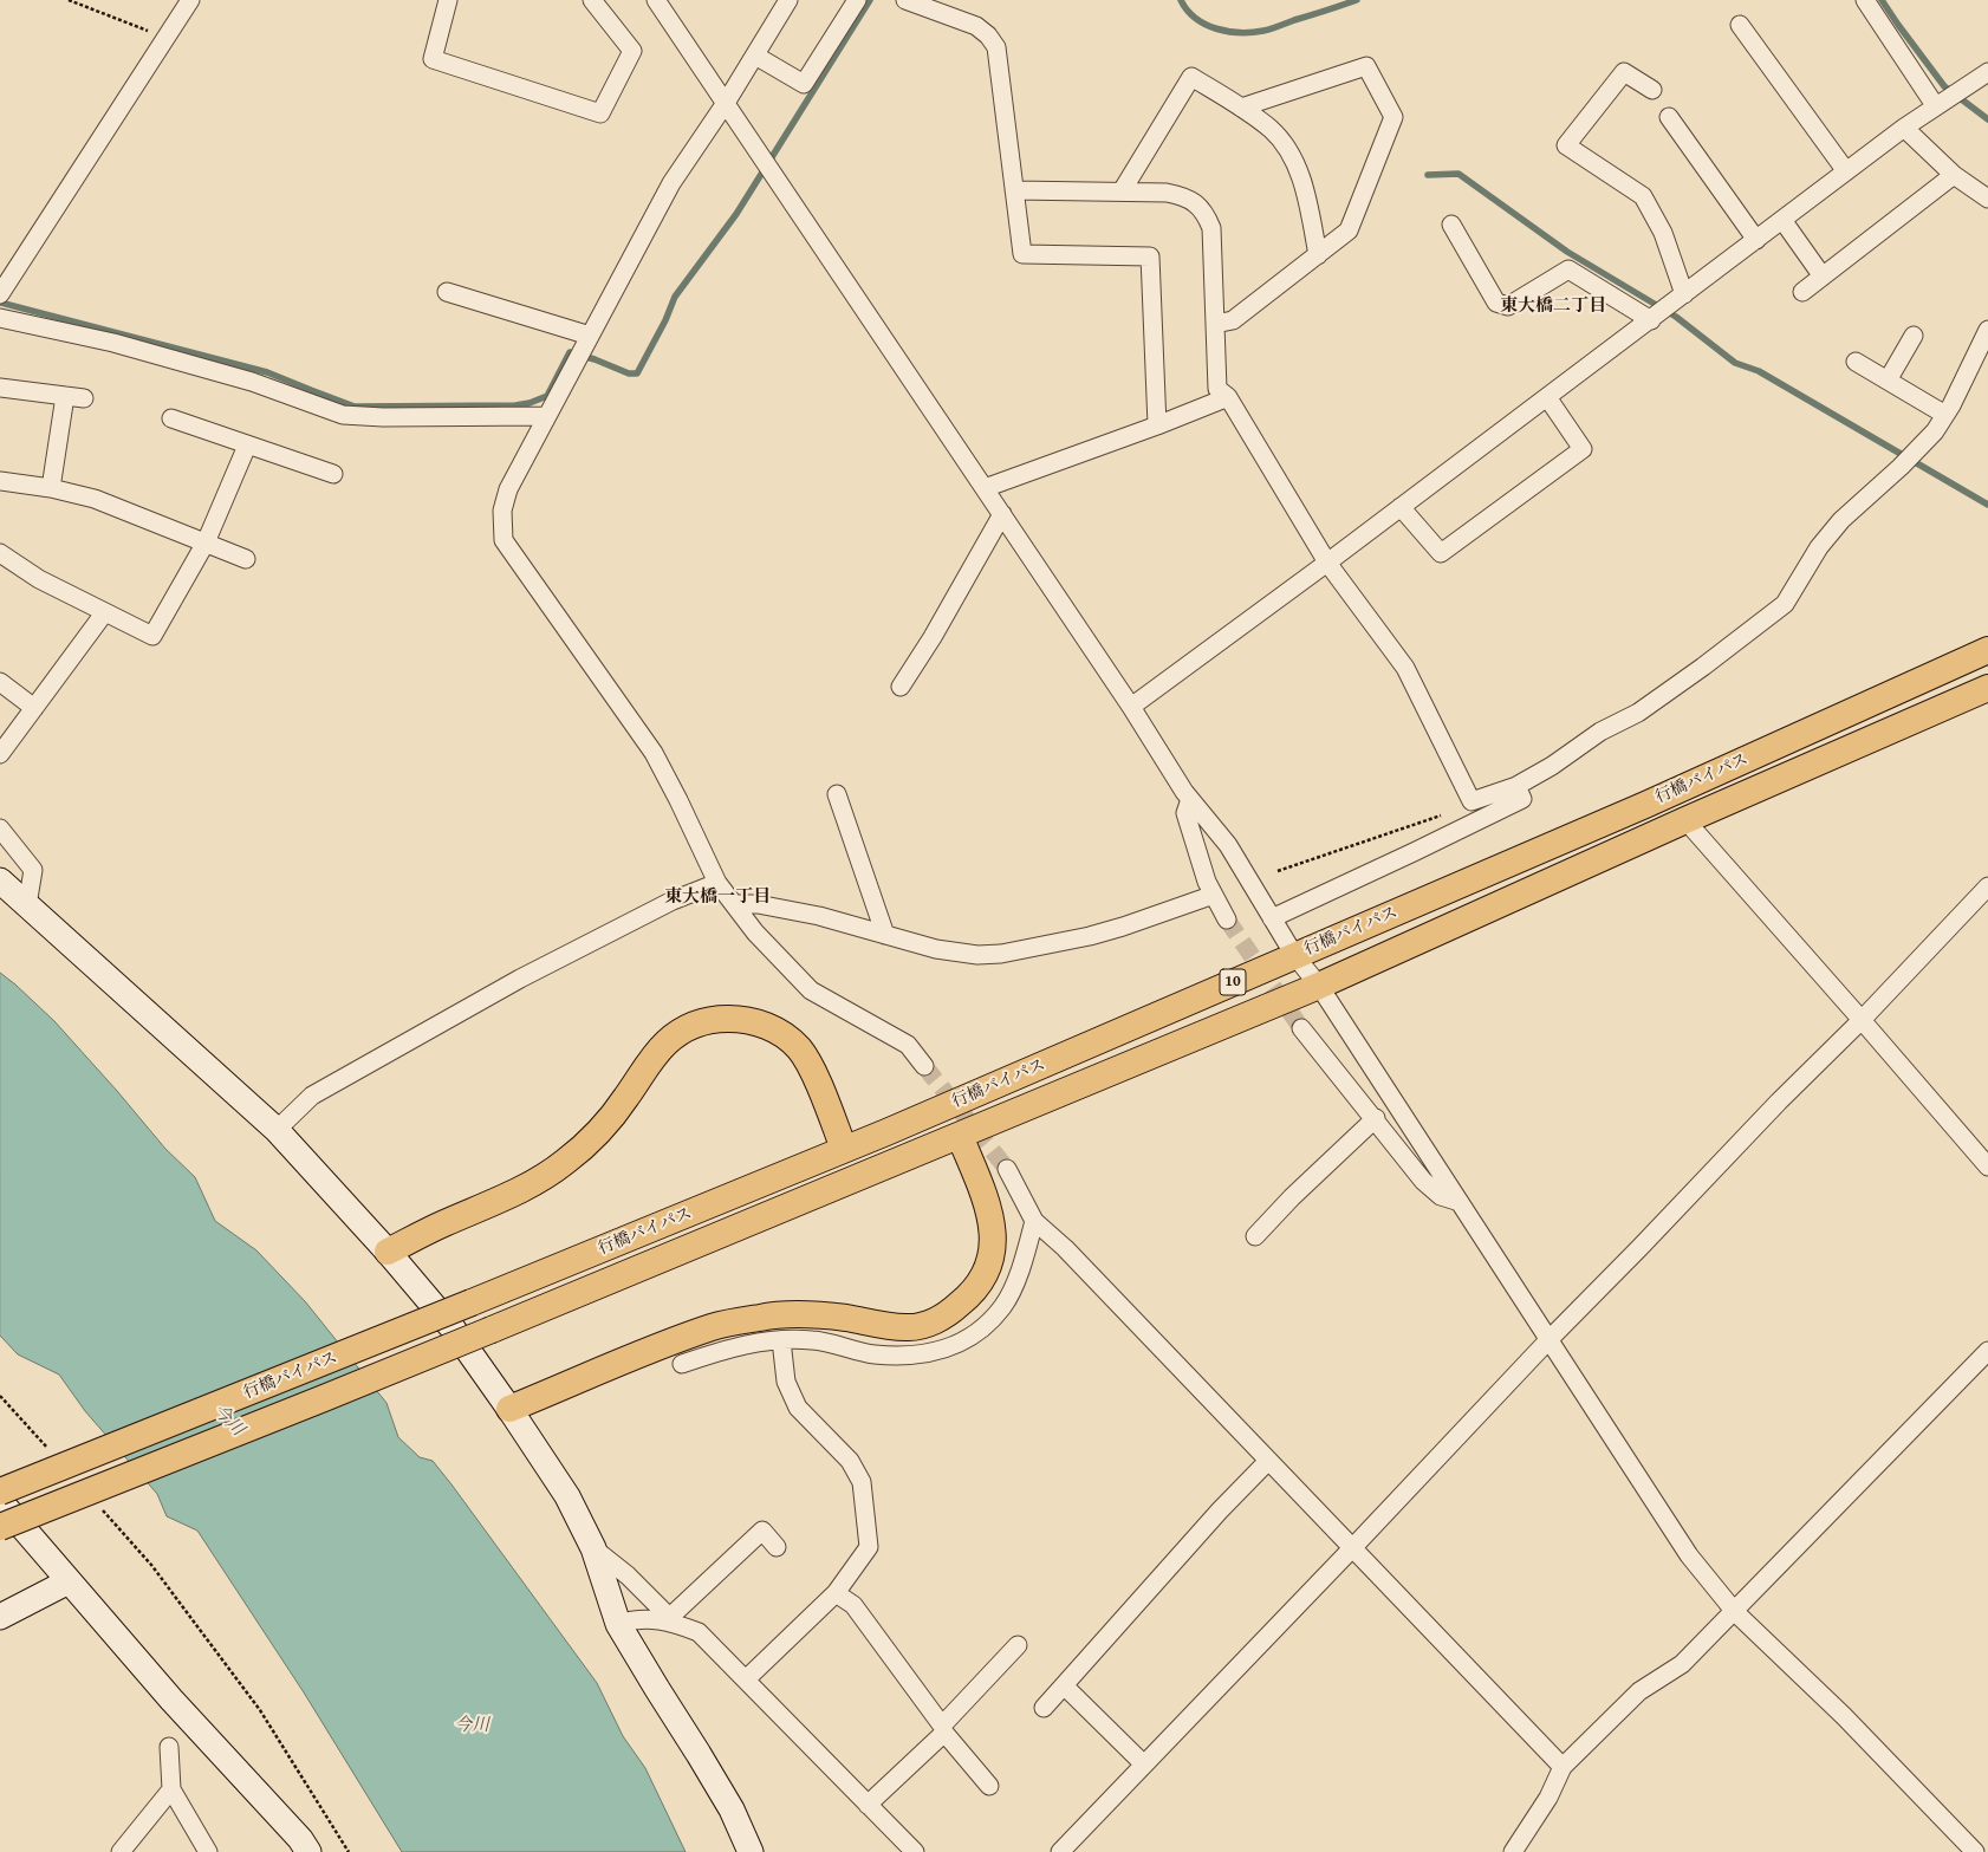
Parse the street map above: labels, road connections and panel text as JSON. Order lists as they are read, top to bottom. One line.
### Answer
{"streets":{"highway":["行橋バイパス","10"]},"districts":["東大橋二丁目","東大橋一丁目"],"water":["今川"]}
